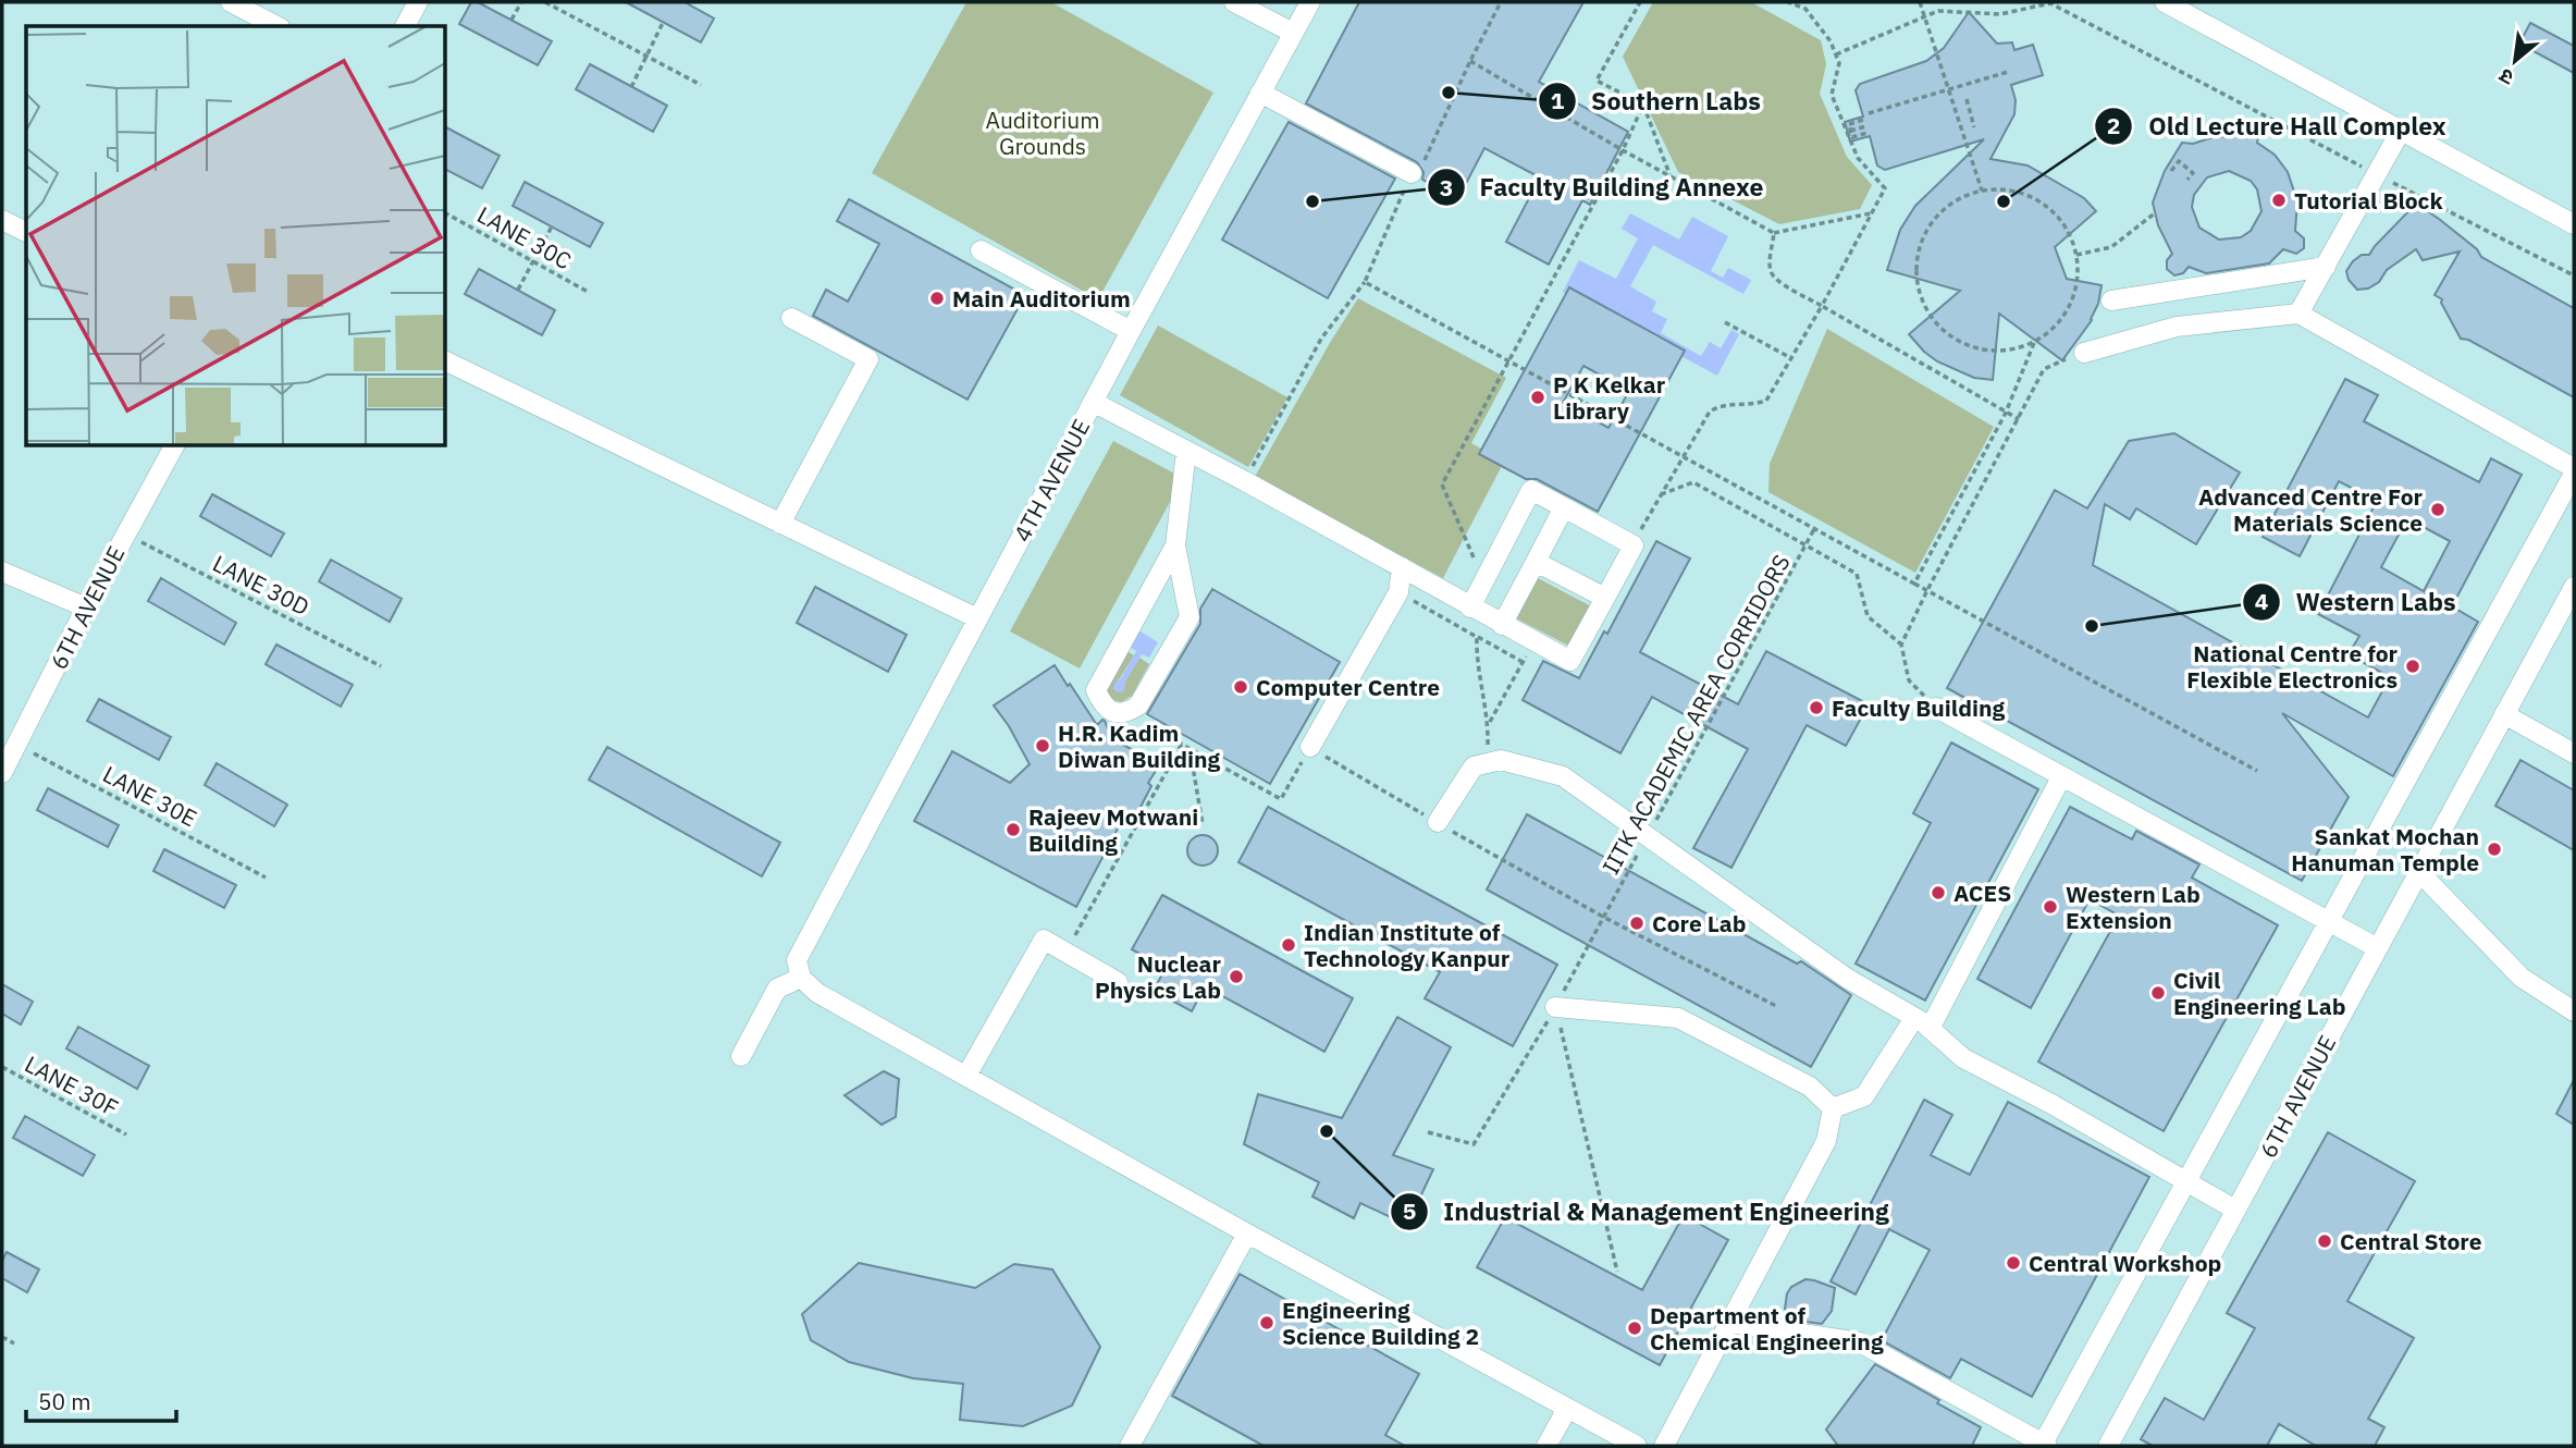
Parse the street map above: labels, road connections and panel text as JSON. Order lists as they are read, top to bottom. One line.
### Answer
{"streets":{"street":["4TH AVENUE","6TH AVENUE"],"path":["LANE 30C","LANE 30D","IITK ACADEMIC AREA CORRIDORS","LANE 30E","LANE 30F"]},"crossings":[["LANE 30D","6TH AVENUE"],["6TH AVENUE","LANE 30E"]],"parks":["Auditorium Grounds"],"places":["Southern Labs","Tutorial Block","Faculty Building Annexe","Old Lecture Hall Complex","Main Auditorium","P K Kelkar Library","Advanced Centre For Materials Science","Western Labs","National Centre for Flexible Electronics","Computer Centre","Faculty Building","H.R. Kadim Diwan Building","Rajeev Motwani Building","Sankat Mochan Hanuman Temple","ACES","Western Lab Extension","Core Lab","Indian Institute of Technology Kanpur","Nuclear Physics Lab","Civil Engineering Lab","Industrial & Management Engineering","Central Store","Central Workshop","Engineering Science Building 2","Department of Chemical Engineering"],"scale_bar":"50 m","north":"bottom left"}
